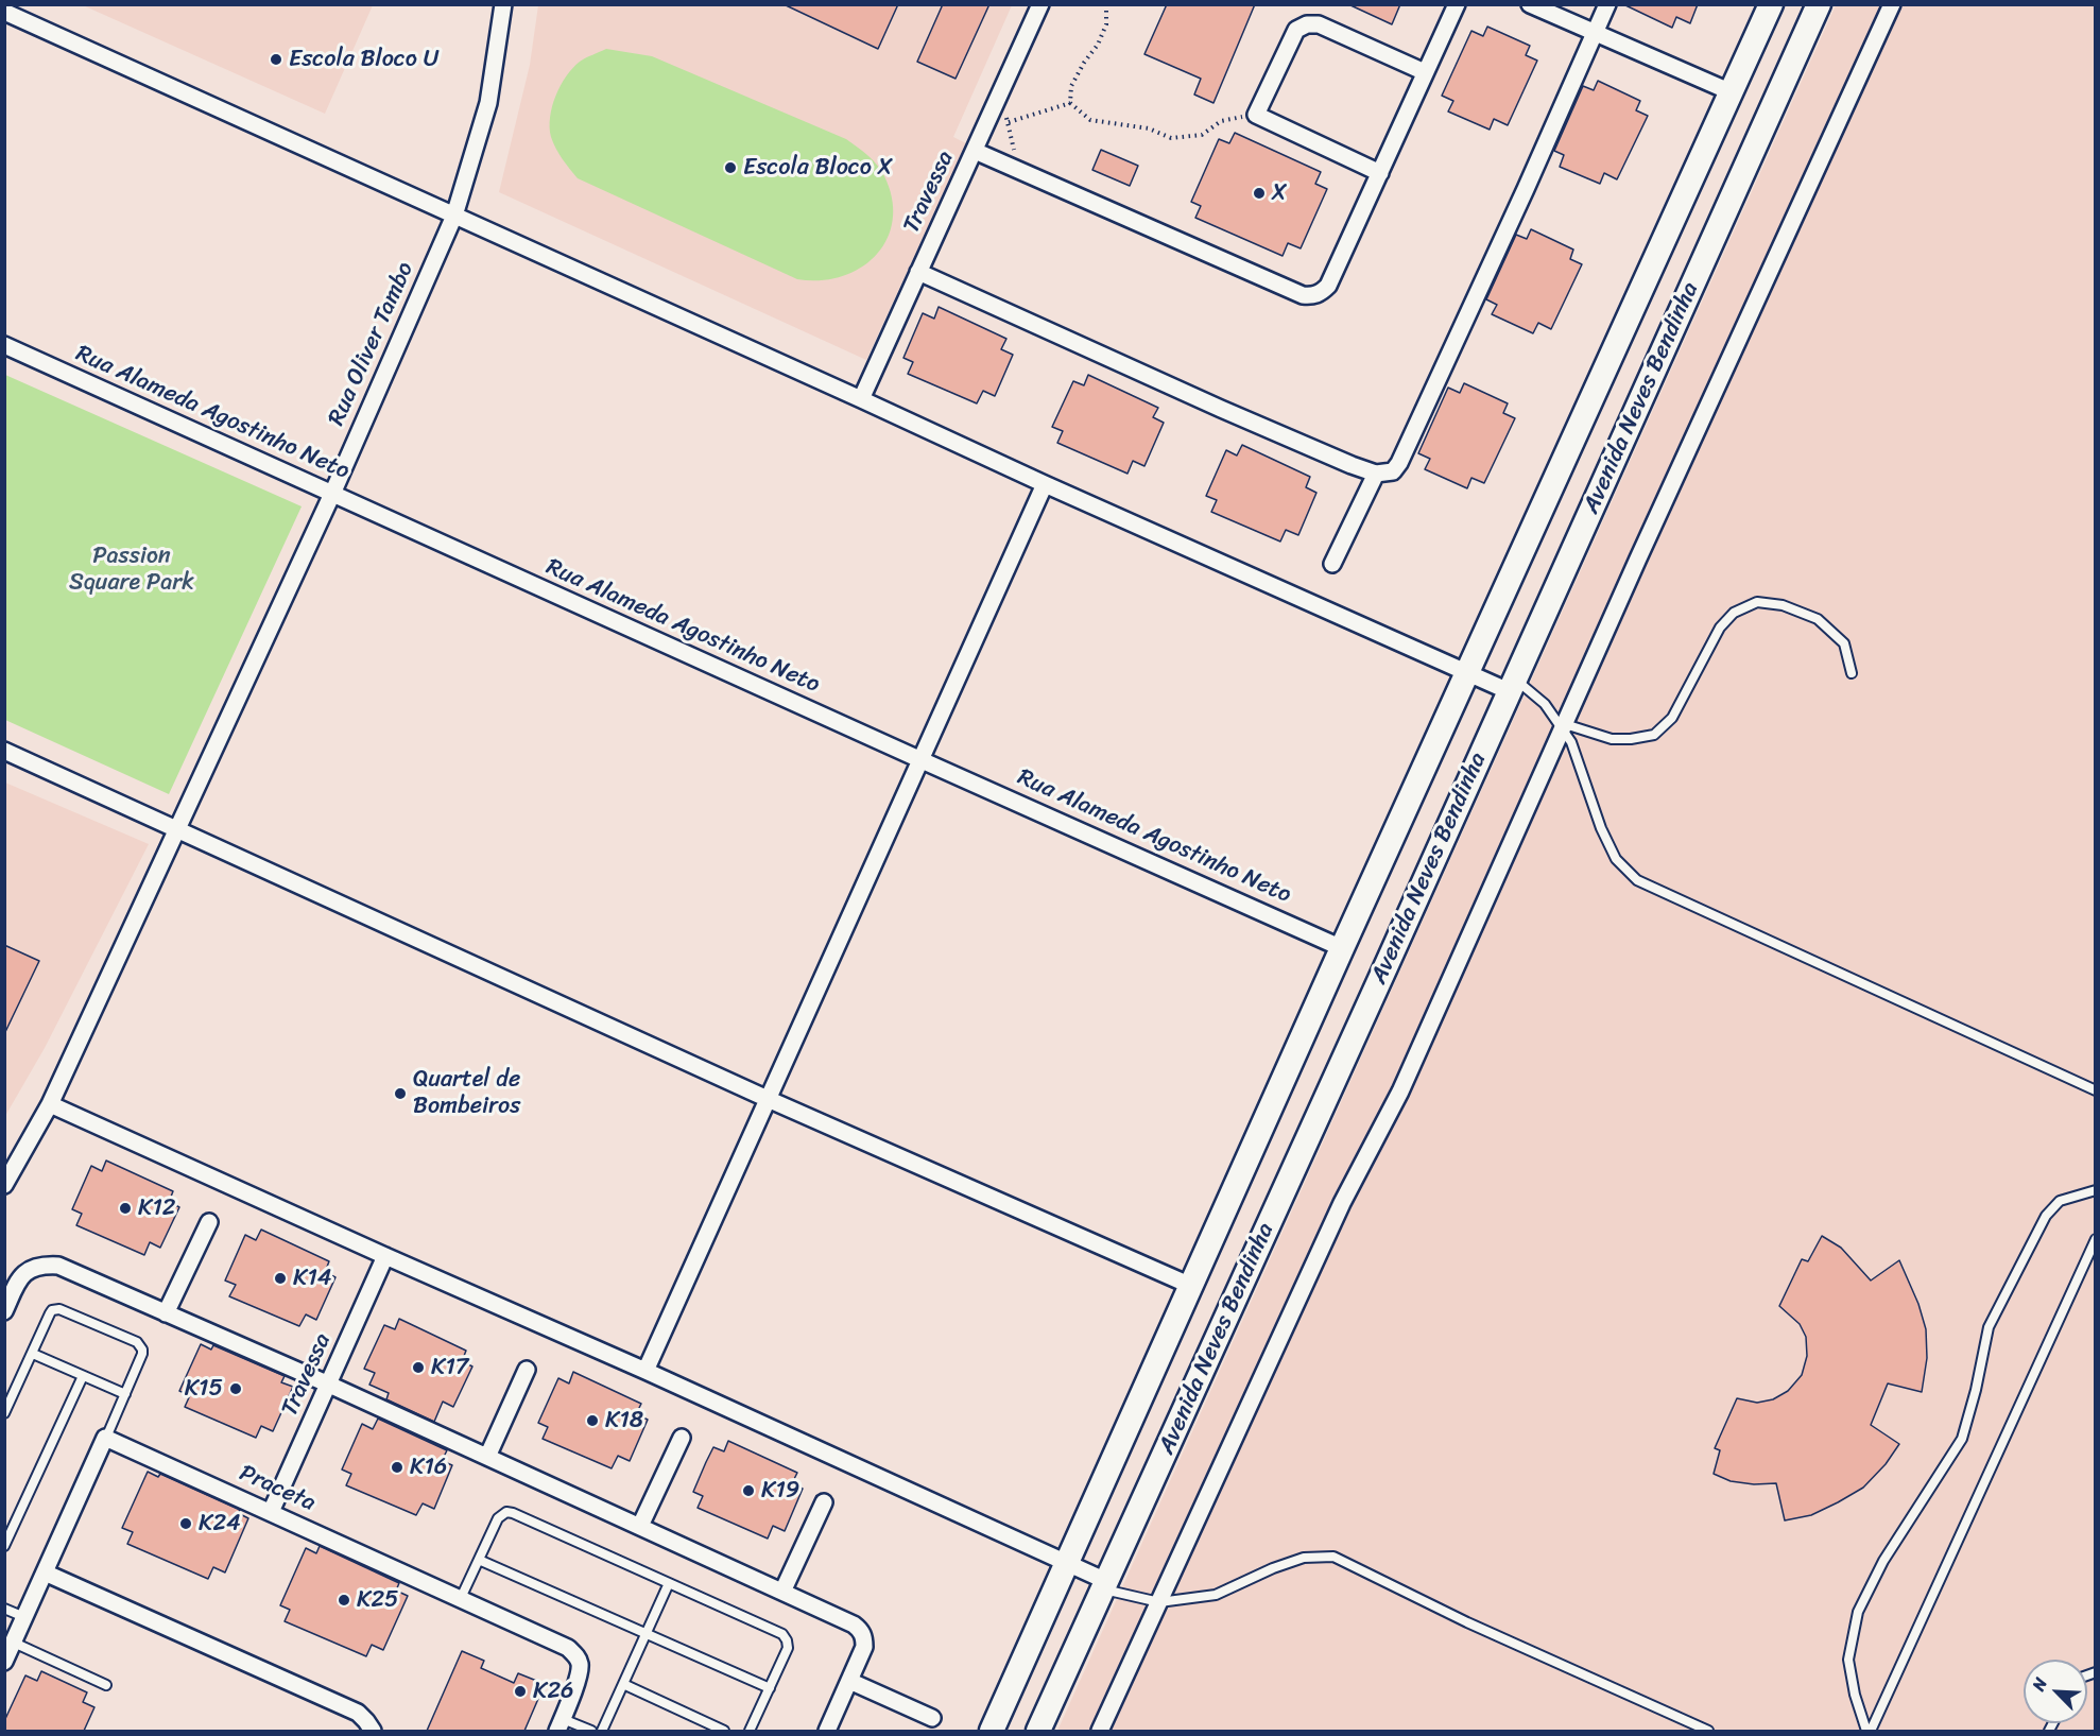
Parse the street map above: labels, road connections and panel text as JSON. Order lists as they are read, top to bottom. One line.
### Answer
{"streets":{"street":["Travessa","Rua Oliver Tambo","Avenida Neves Bendinha","Rua Alameda Agostinho Neto","Praceta"]},"crossings":[["Travessa","Praceta"],["Rua Oliver Tambo","Rua Alameda Agostinho Neto"],["Avenida Neves Bendinha","Rua Alameda Agostinho Neto"]],"parks":["Passion Square Park"],"places":["Escola Bloco U","Escola Bloco X","X","Quartel de Bombeiros","K12","K14","K17","K15","K18","K16","K19","K24","K25","K26"],"north":"top left"}
